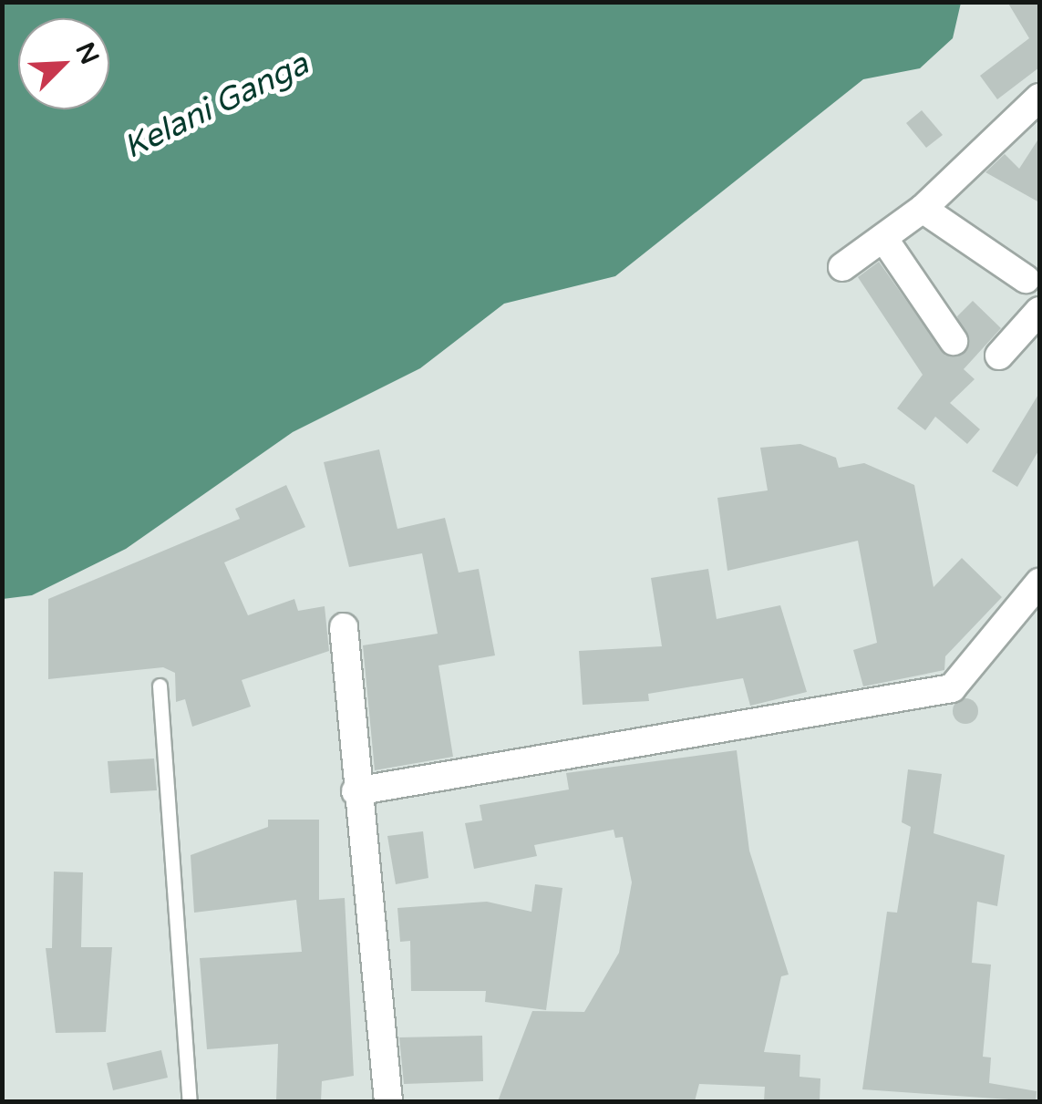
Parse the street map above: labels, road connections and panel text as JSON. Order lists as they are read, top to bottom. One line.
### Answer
{"water":["Kelani Ganga"],"north":"top right"}
